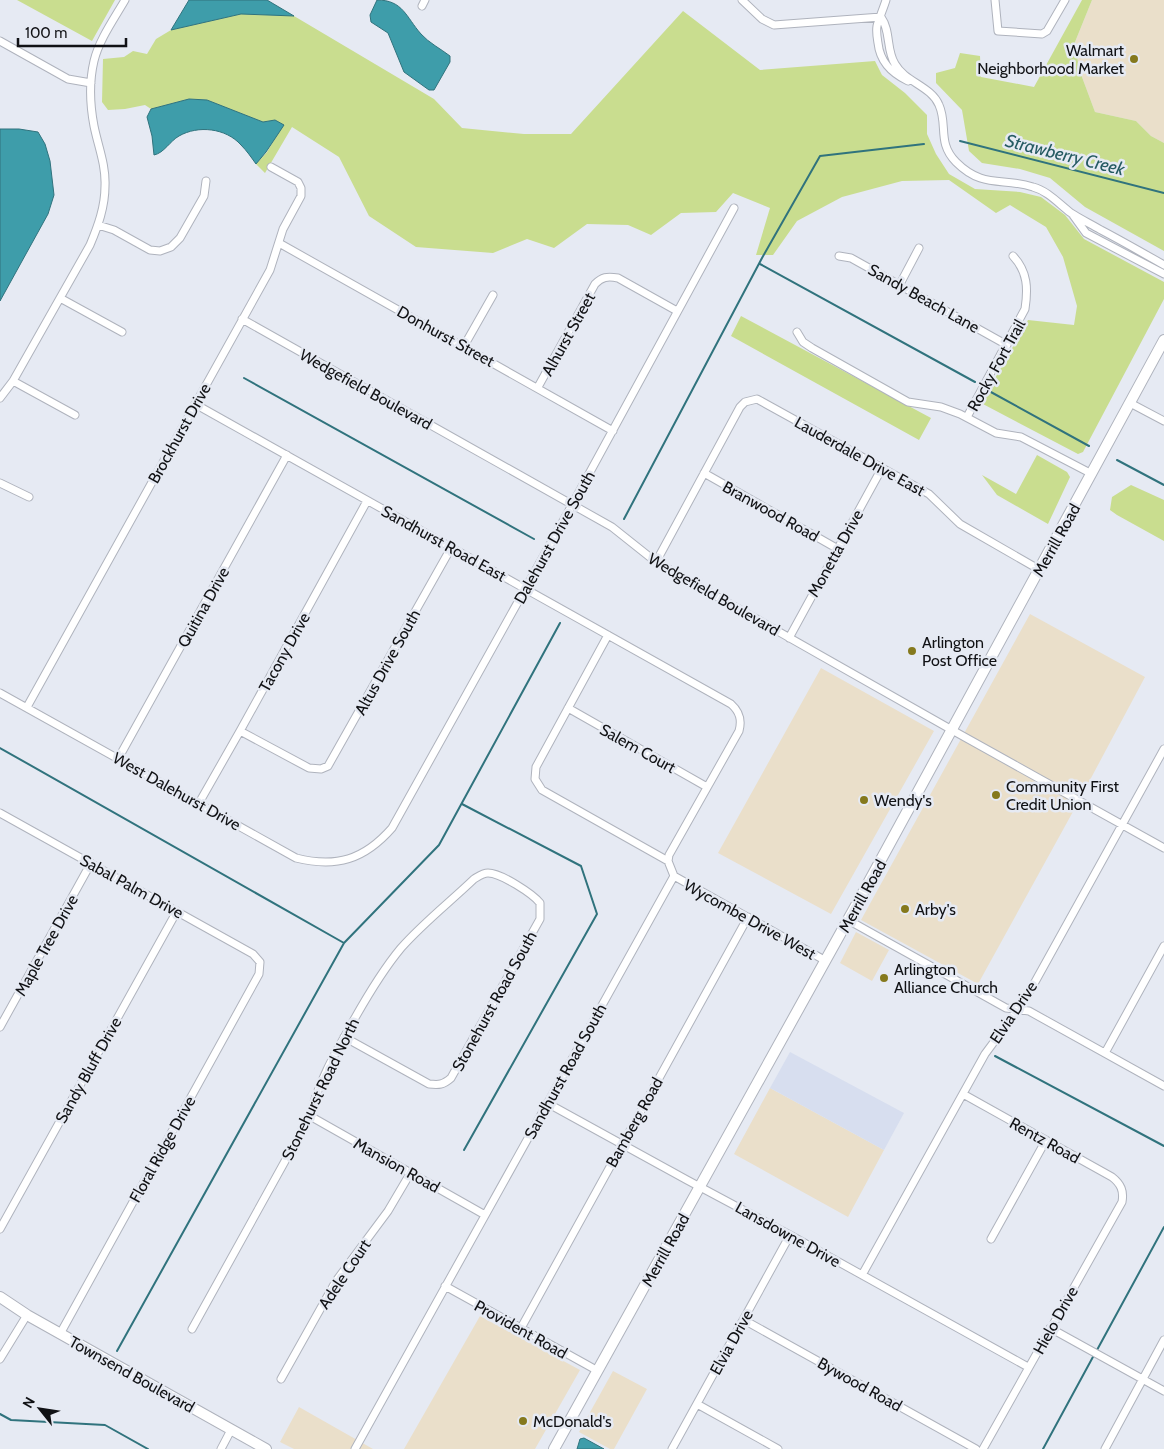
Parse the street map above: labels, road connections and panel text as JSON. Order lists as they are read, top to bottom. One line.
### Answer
{"streets":{"main road":["Merrill Road","Townsend Boulevard"],"street":["Sandy Beach Lane","Alhurst Street","Donhurst Street","Rocky Fort Trail","Wedgefield Boulevard","Brockhurst Drive","Lauderdale Drive East","Branwood Road","Dalehurst Drive South","Sandhurst Road East","Monetta Drive","Quitina Drive","Tacony Drive","Altus Drive South","Salem Court","West Dalehurst Drive","Sabal Palm Drive","Wycombe Drive West","Maple Tree Drive","Stonehurst Road South","Elvia Drive","Sandy Bluff Drive","Sandhurst Road South","Stonehurst Road North","Bamberg Road","Rentz Road","Floral Ridge Drive","Mansion Road","Lansdowne Drive","Adele Court","Hielo Drive","Provident Road","Bywood Road"]},"crossings":[["Sandy Beach Lane","Rocky Fort Trail"],["Alhurst Street","Donhurst Street"],["Alhurst Street","Dalehurst Drive South"],["Donhurst Street","Brockhurst Drive"],["Donhurst Street","Dalehurst Drive South"],["Wedgefield Boulevard","Brockhurst Drive"],["Wedgefield Boulevard","Dalehurst Drive South"],["Wedgefield Boulevard","Merrill Road"],["Wedgefield Boulevard","Monetta Drive"],["Wedgefield Boulevard","Elvia Drive"],["Brockhurst Drive","Sandhurst Road East"],["Brockhurst Drive","West Dalehurst Drive"],["Lauderdale Drive East","Branwood Road"],["Lauderdale Drive East","Merrill Road"],["Lauderdale Drive East","Monetta Drive"],["Branwood Road","Monetta Drive"],["Dalehurst Drive South","Sandhurst Road East"],["Dalehurst Drive South","West Dalehurst Drive"],["Merrill Road","Wycombe Drive West"],["Merrill Road","Lansdowne Drive"],["Merrill Road","Provident Road"],["Sandhurst Road East","Quitina Drive"],["Sandhurst Road East","Tacony Drive"],["Sandhurst Road East","Altus Drive South"],["Sandhurst Road East","Salem Court"],["Quitina Drive","West Dalehurst Drive"],["Tacony Drive","Altus Drive South"],["Tacony Drive","West Dalehurst Drive"],["Sabal Palm Drive","Maple Tree Drive"],["Sabal Palm Drive","Sandy Bluff Drive"],["Sabal Palm Drive","Floral Ridge Drive"],["Wycombe Drive West","Sandhurst Road South"],["Wycombe Drive West","Bamberg Road"],["Stonehurst Road South","Stonehurst Road North"],["Elvia Drive","Rentz Road"],["Elvia Drive","Lansdowne Drive"],["Elvia Drive","Bywood Road"],["Sandhurst Road South","Mansion Road"],["Sandhurst Road South","Lansdowne Drive"],["Sandhurst Road South","Provident Road"],["Stonehurst Road North","Mansion Road"],["Bamberg Road","Lansdowne Drive"],["Bamberg Road","Provident Road"],["Rentz Road","Hielo Drive"],["Floral Ridge Drive","Townsend Boulevard"],["Mansion Road","Adele Court"],["Lansdowne Drive","Hielo Drive"]],"water":["Strawberry Creek"],"places":["Walmart Neighborhood Market","Arlington Post Office","Community First Credit Union","Wendy's","Arby's","Arlington Alliance Church","McDonald's"],"scale_bar":"100 m","north":"top left"}
